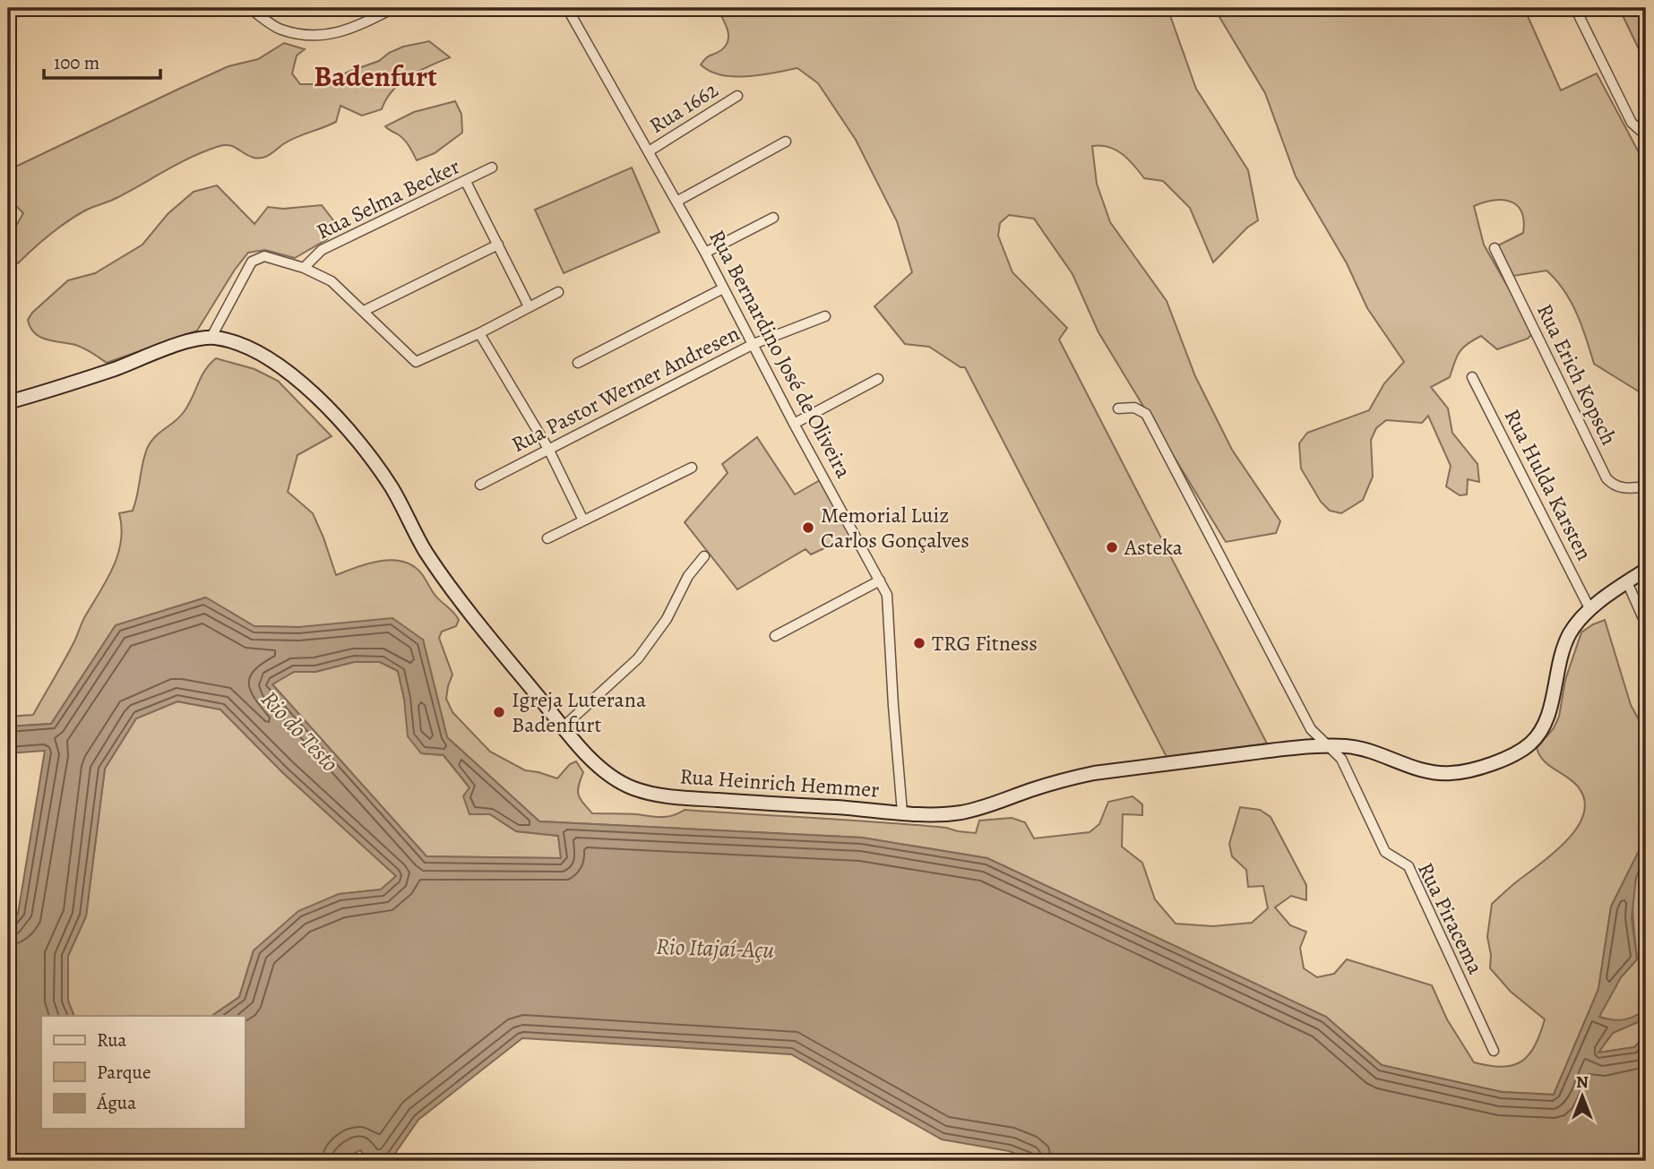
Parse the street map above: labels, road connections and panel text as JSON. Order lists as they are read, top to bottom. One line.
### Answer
{"streets":{"street":["Rua 1662","Rua Selma Becker","Rua Bernardino José de Oliveira","Rua Erich Kopsch","Rua Pastor Werner Andresen","Rua Hulda Karsten","Rua Heinrich Hemmer","Rua Piracema"]},"crossings":[["Rua 1662","Rua Bernardino José de Oliveira"],["Rua Bernardino José de Oliveira","Rua Pastor Werner Andresen"],["Rua Bernardino José de Oliveira","Rua Heinrich Hemmer"],["Rua Hulda Karsten","Rua Heinrich Hemmer"],["Rua Heinrich Hemmer","Rua Piracema"]],"districts":["Badenfurt"],"water":["Rio do Testo","Rio Itajaí-Açu"],"places":["Memorial Luiz Carlos Gonçalves","Asteka","TRG Fitness","Igreja Luterana Badenfurt"],"legend":["Rua","Parque","Água"],"scale_bar":"100 m","north":"top"}
